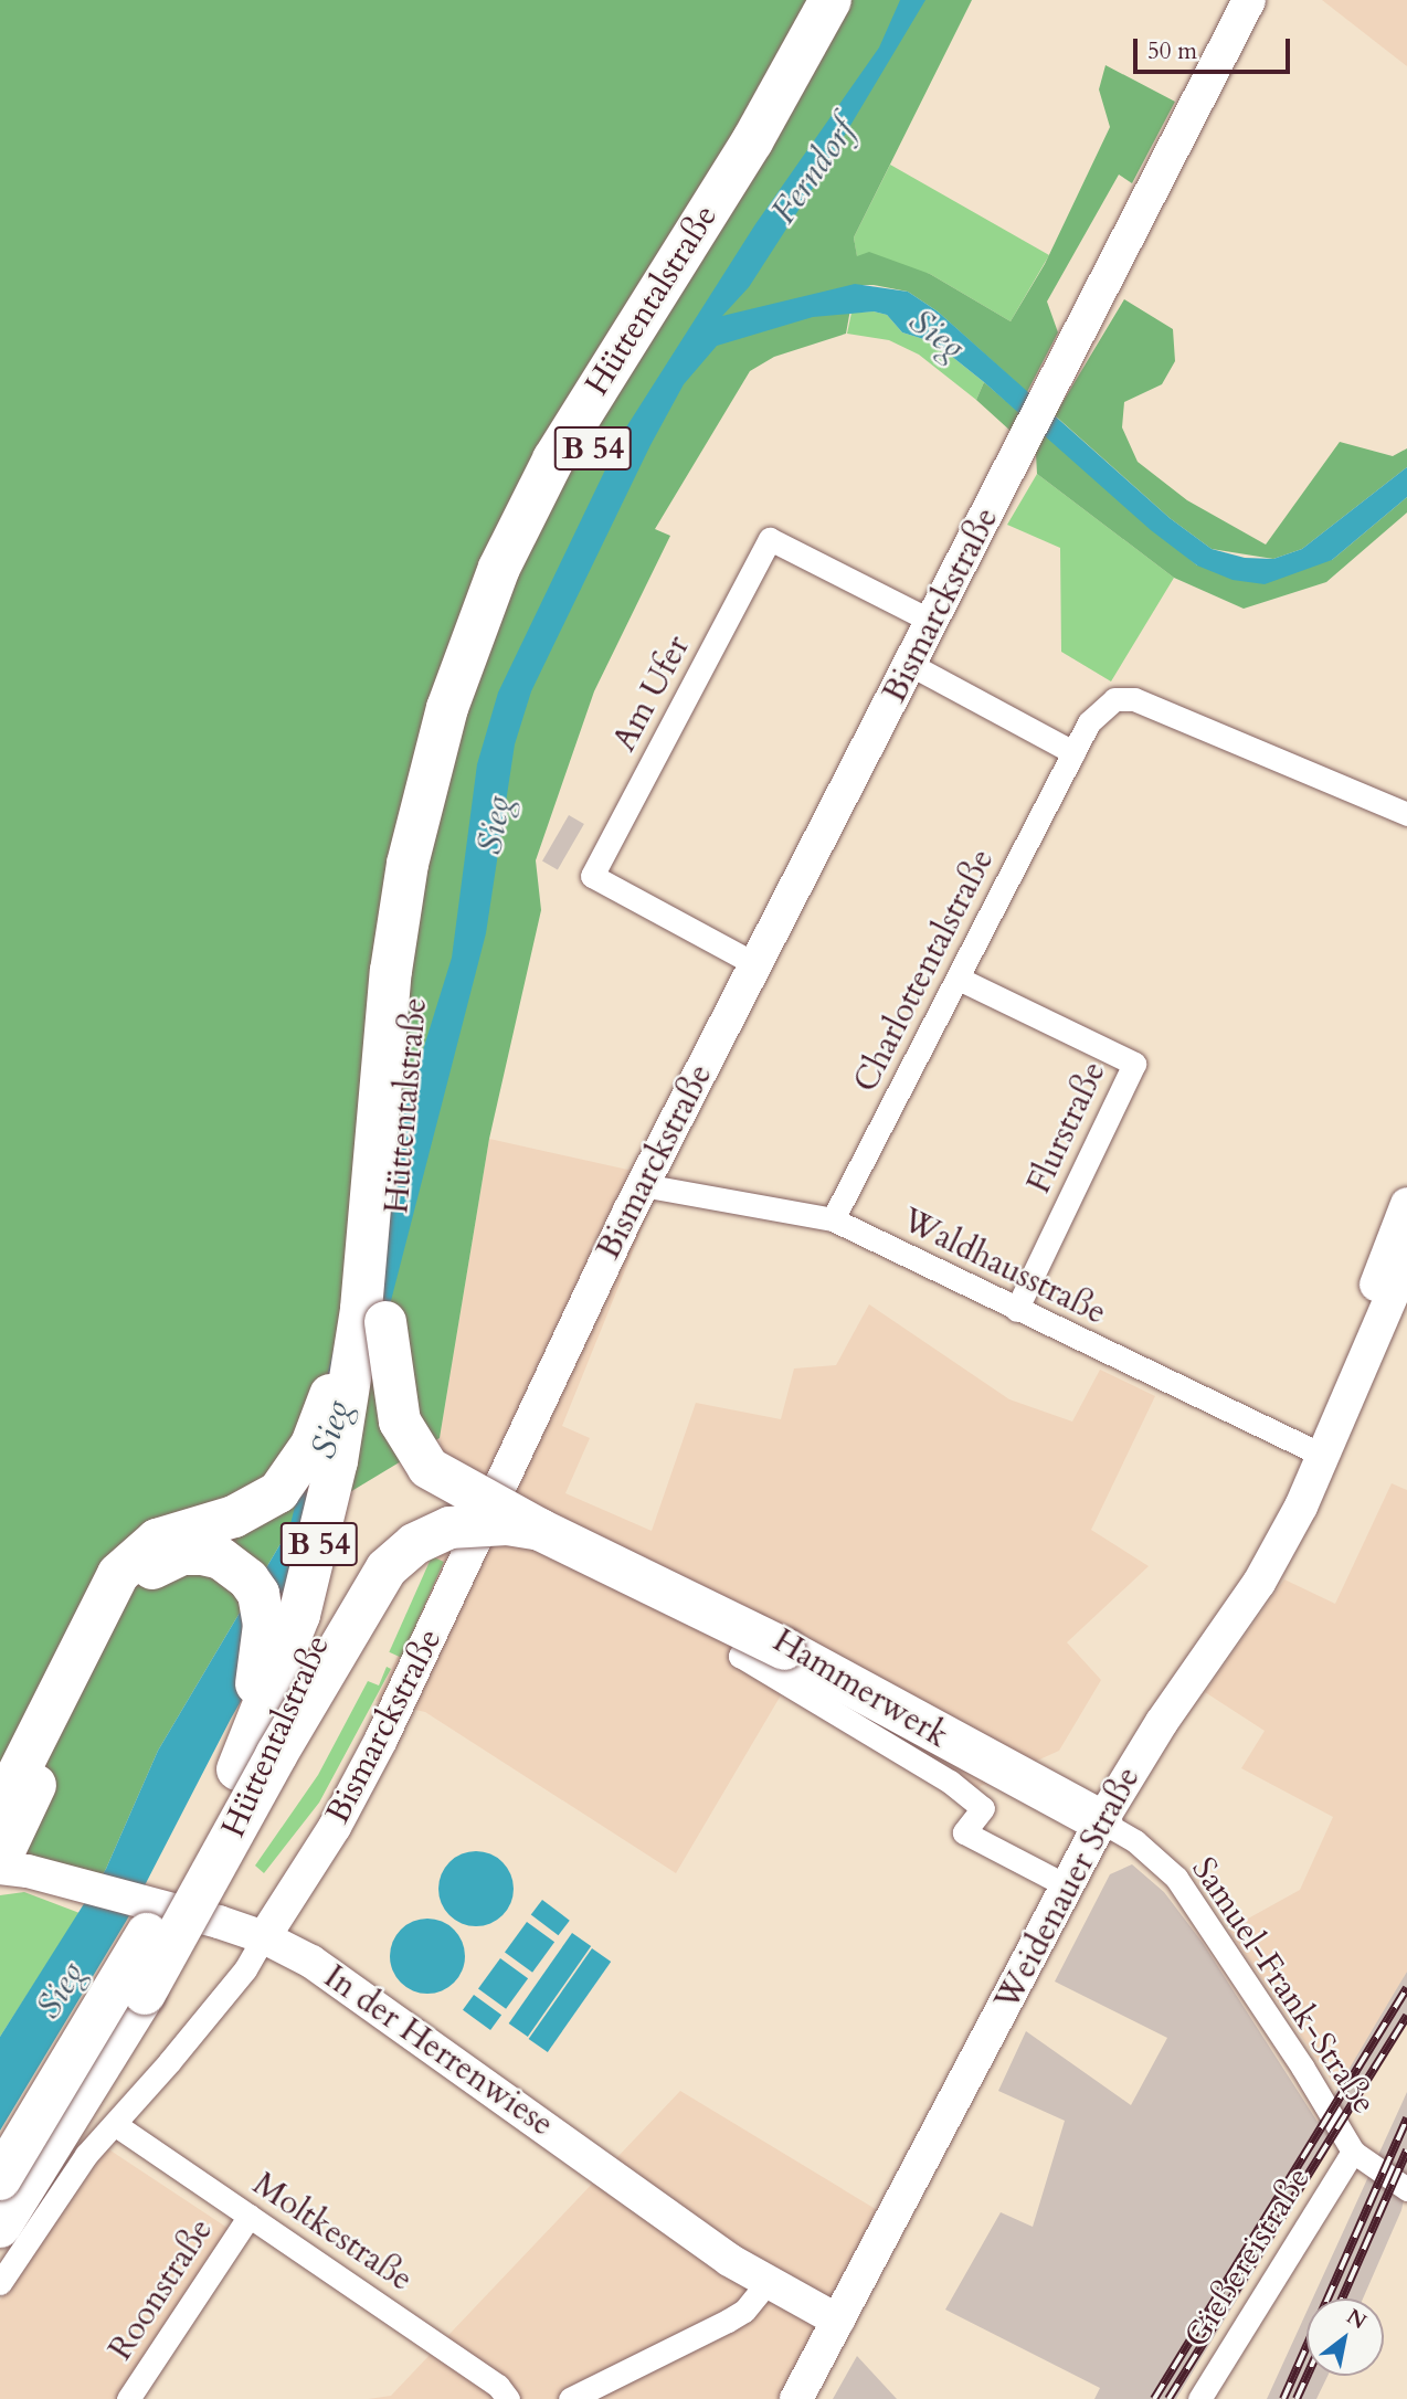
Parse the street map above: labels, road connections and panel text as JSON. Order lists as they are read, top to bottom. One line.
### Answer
{"streets":{"highway":["Hüttentalstraße","B 54"],"street":["Bismarckstraße","Am Ufer","Charlottentalstraße","Flurstraße","Waldhausstraße","Hammerwerk","Weidenauer Straße","Samuel-Frank-Straße","In der Herrenwiese","Moltkestraße","Gießereistraße","Roonstraße"]},"crossings":[["Bismarckstraße","Am Ufer"],["Bismarckstraße","Waldhausstraße"],["Bismarckstraße","Hammerwerk"],["Bismarckstraße","In der Herrenwiese"],["Bismarckstraße","Moltkestraße"],["Charlottentalstraße","Flurstraße"],["Charlottentalstraße","Waldhausstraße"],["Flurstraße","Waldhausstraße"],["Waldhausstraße","Weidenauer Straße"],["Hammerwerk","Weidenauer Straße"],["Weidenauer Straße","Samuel-Frank-Straße"],["Weidenauer Straße","In der Herrenwiese"],["Samuel-Frank-Straße","Gießereistraße"],["Moltkestraße","Roonstraße"]],"water":["Ferndorf","Sieg"],"scale_bar":"50 m","north":"top right"}
